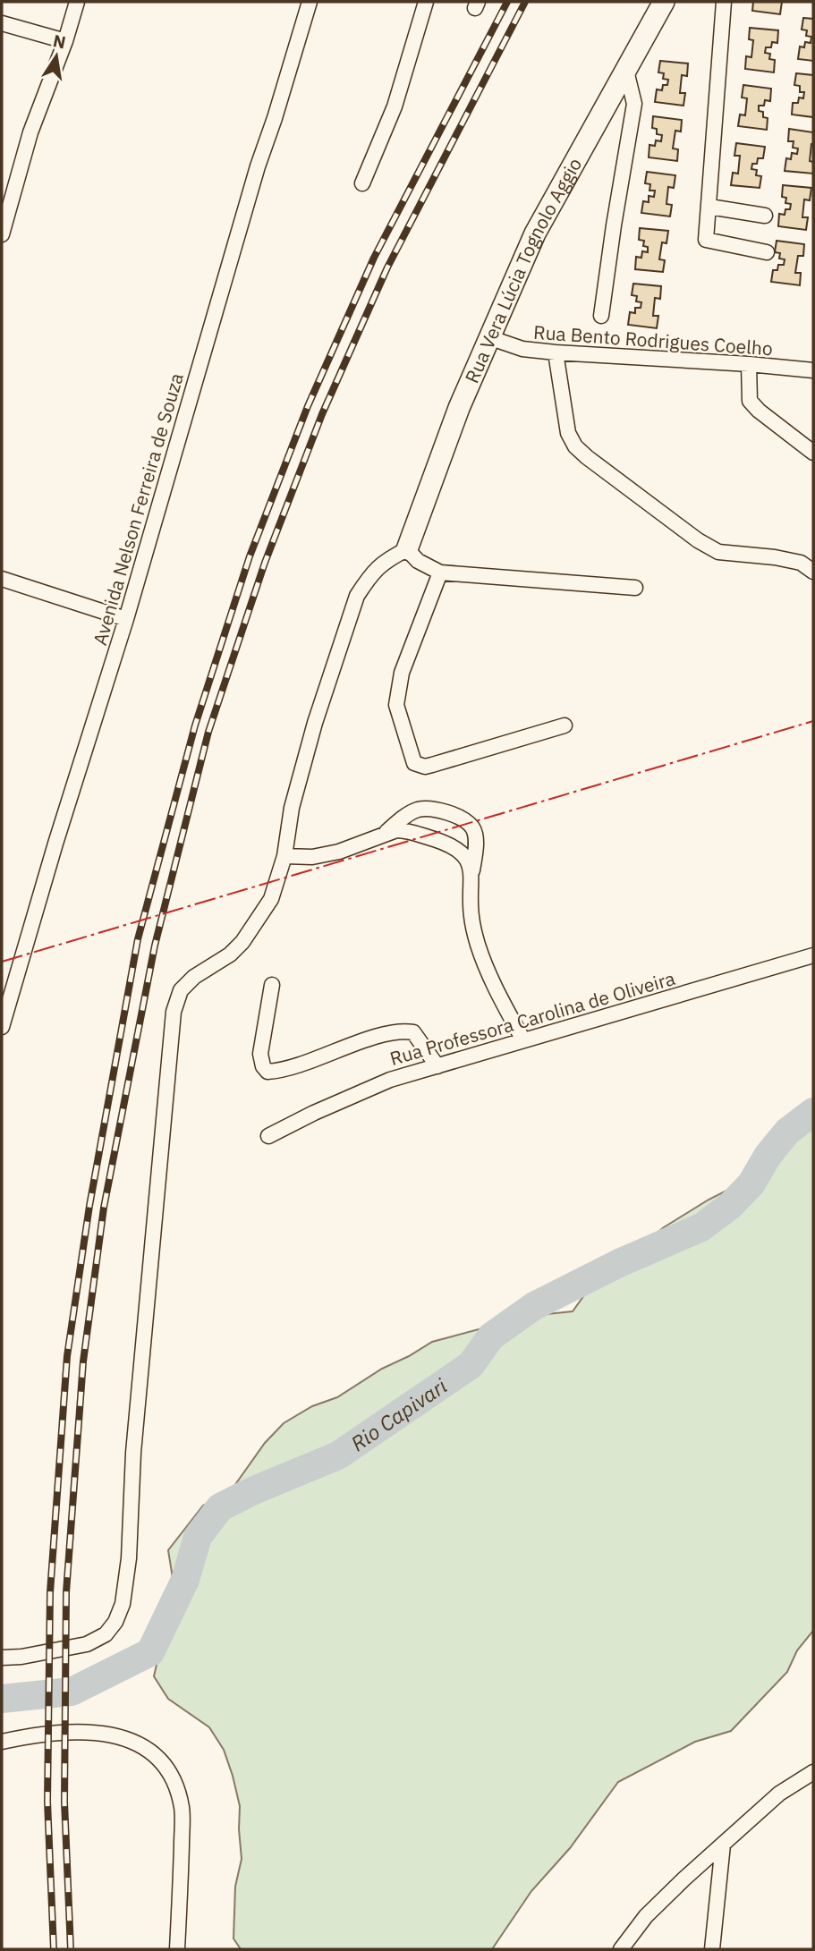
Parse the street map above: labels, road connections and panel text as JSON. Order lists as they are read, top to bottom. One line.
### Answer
{"streets":{"street":["Rua Vera Lúcia Tognolo Aggio","Rua Bento Rodrigues Coelho","Avenida Nelson Ferreira de Souza","Rua Professora Carolina de Oliveira"]},"crossings":[["Rua Vera Lúcia Tognolo Aggio","Rua Bento Rodrigues Coelho"]],"water":["Rio Capivari"],"north":"top"}
